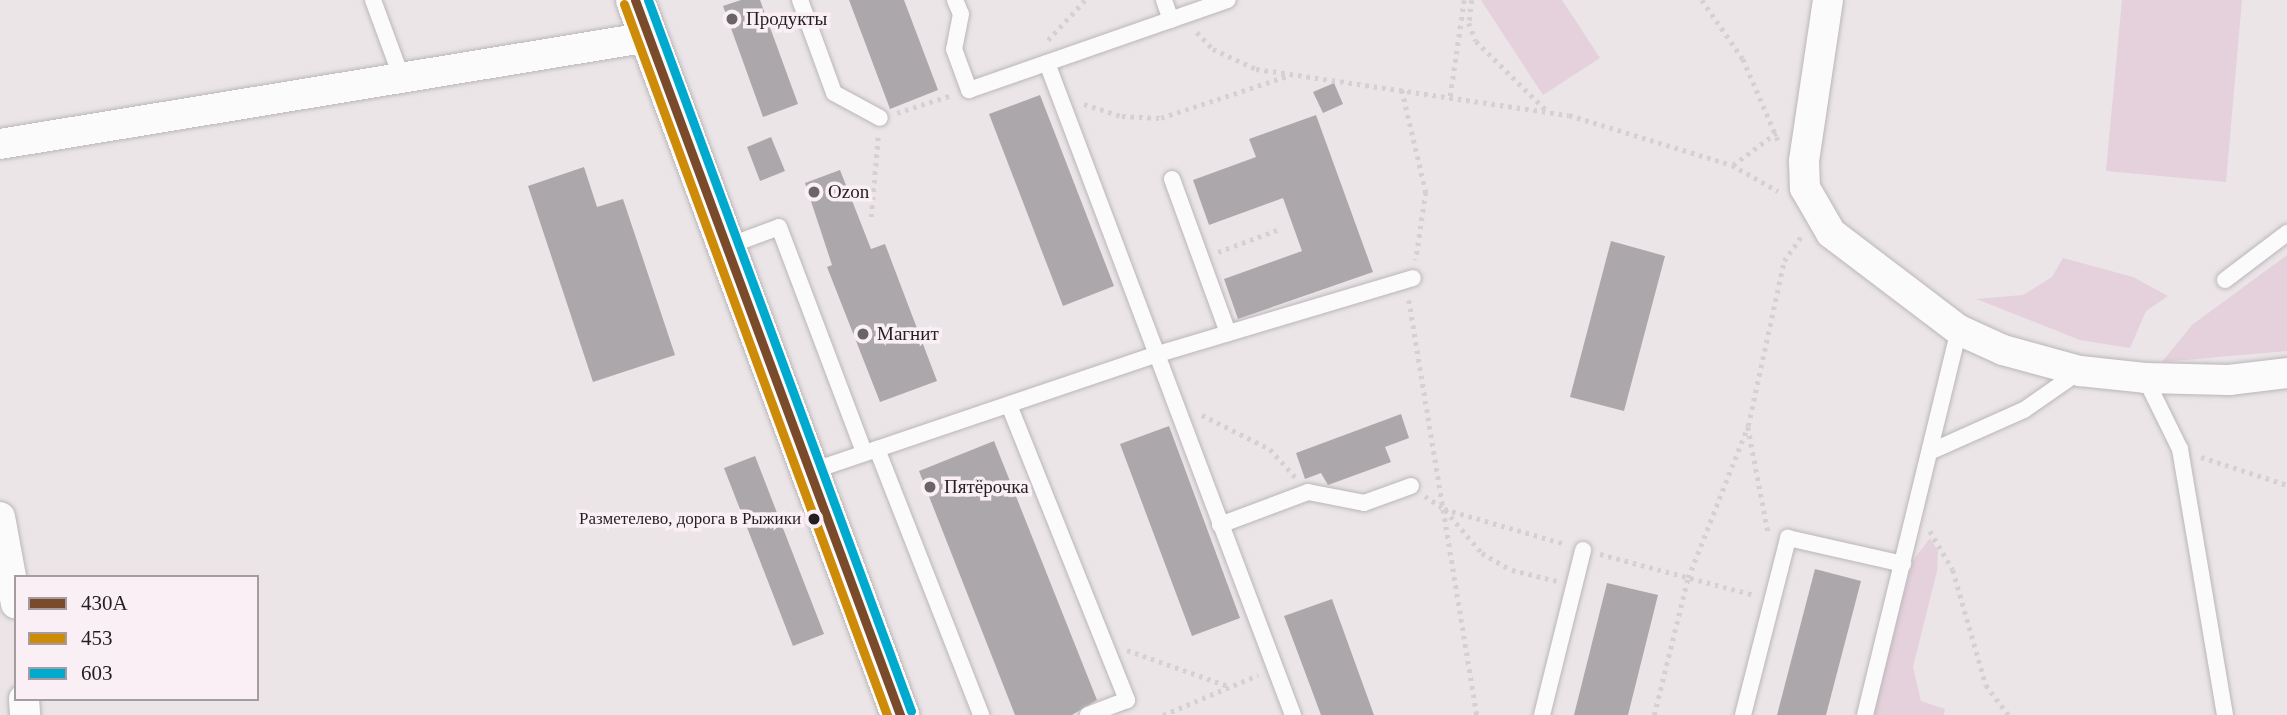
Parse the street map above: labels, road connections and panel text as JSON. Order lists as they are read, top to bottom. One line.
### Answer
{"places":["Продукты","Ozon","Магнит","Пятёрочка","Разметелево, дорога в Рыжики"],"lines":["transit line 430А","transit line 603","transit line 453"],"legend":["430А","453","603"]}
